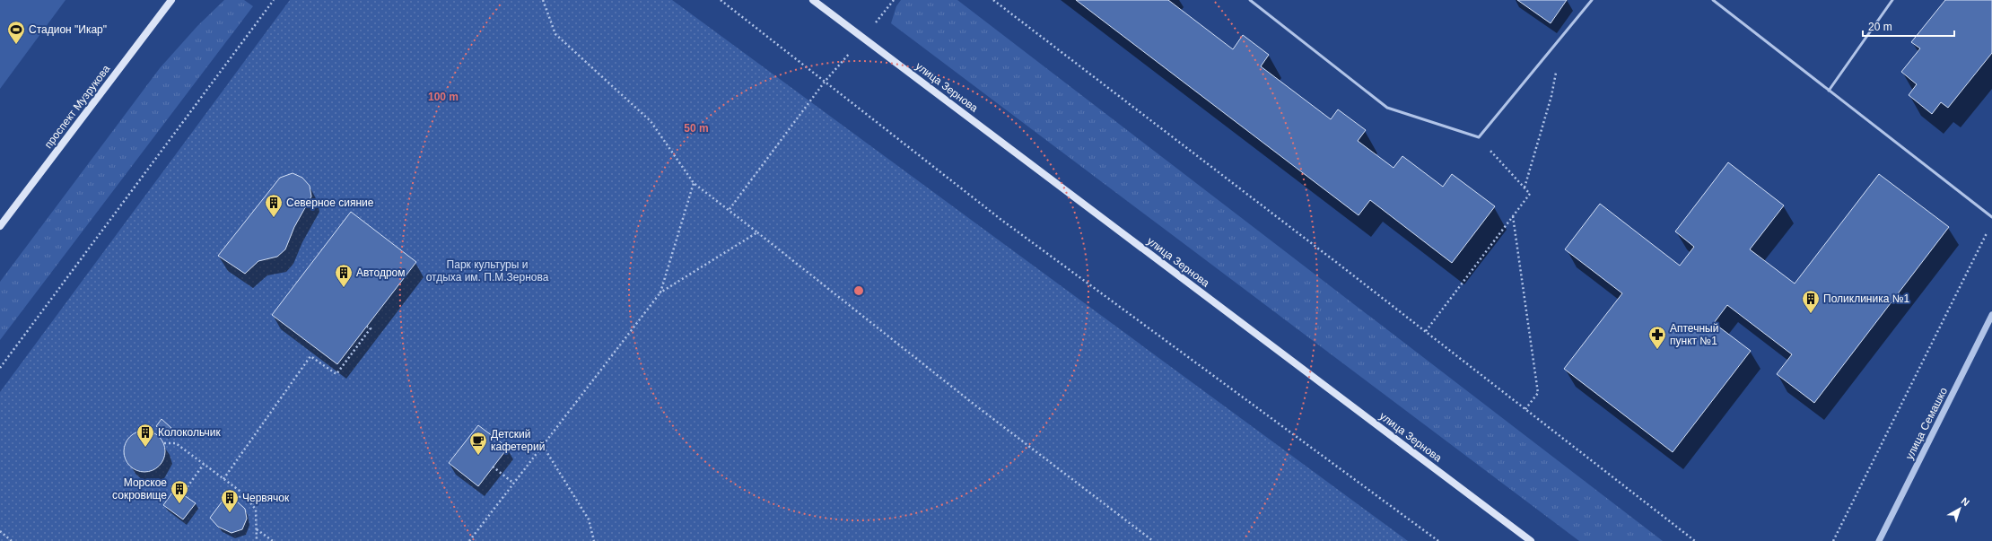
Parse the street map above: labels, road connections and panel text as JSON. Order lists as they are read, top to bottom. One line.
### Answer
{"streets":{"main road":["улица Зернова","проспект Музрукова"],"street":["улица Семашко"]},"parks":["Парк культуры и отдыха им. П.М.Зернова"],"places":{"sports":["Стадион \"Икар\""],"building":["Северное сияние","Автодром","Поликлиника №1","Колокольчик","Морское сокровище","Червячок"],"pharmacy":["Аптечный пункт №1"],"cafe":["Детский кафетерий"]},"scale_bar":"20 m","north":"top right","rings":["100 m","50 m"]}
